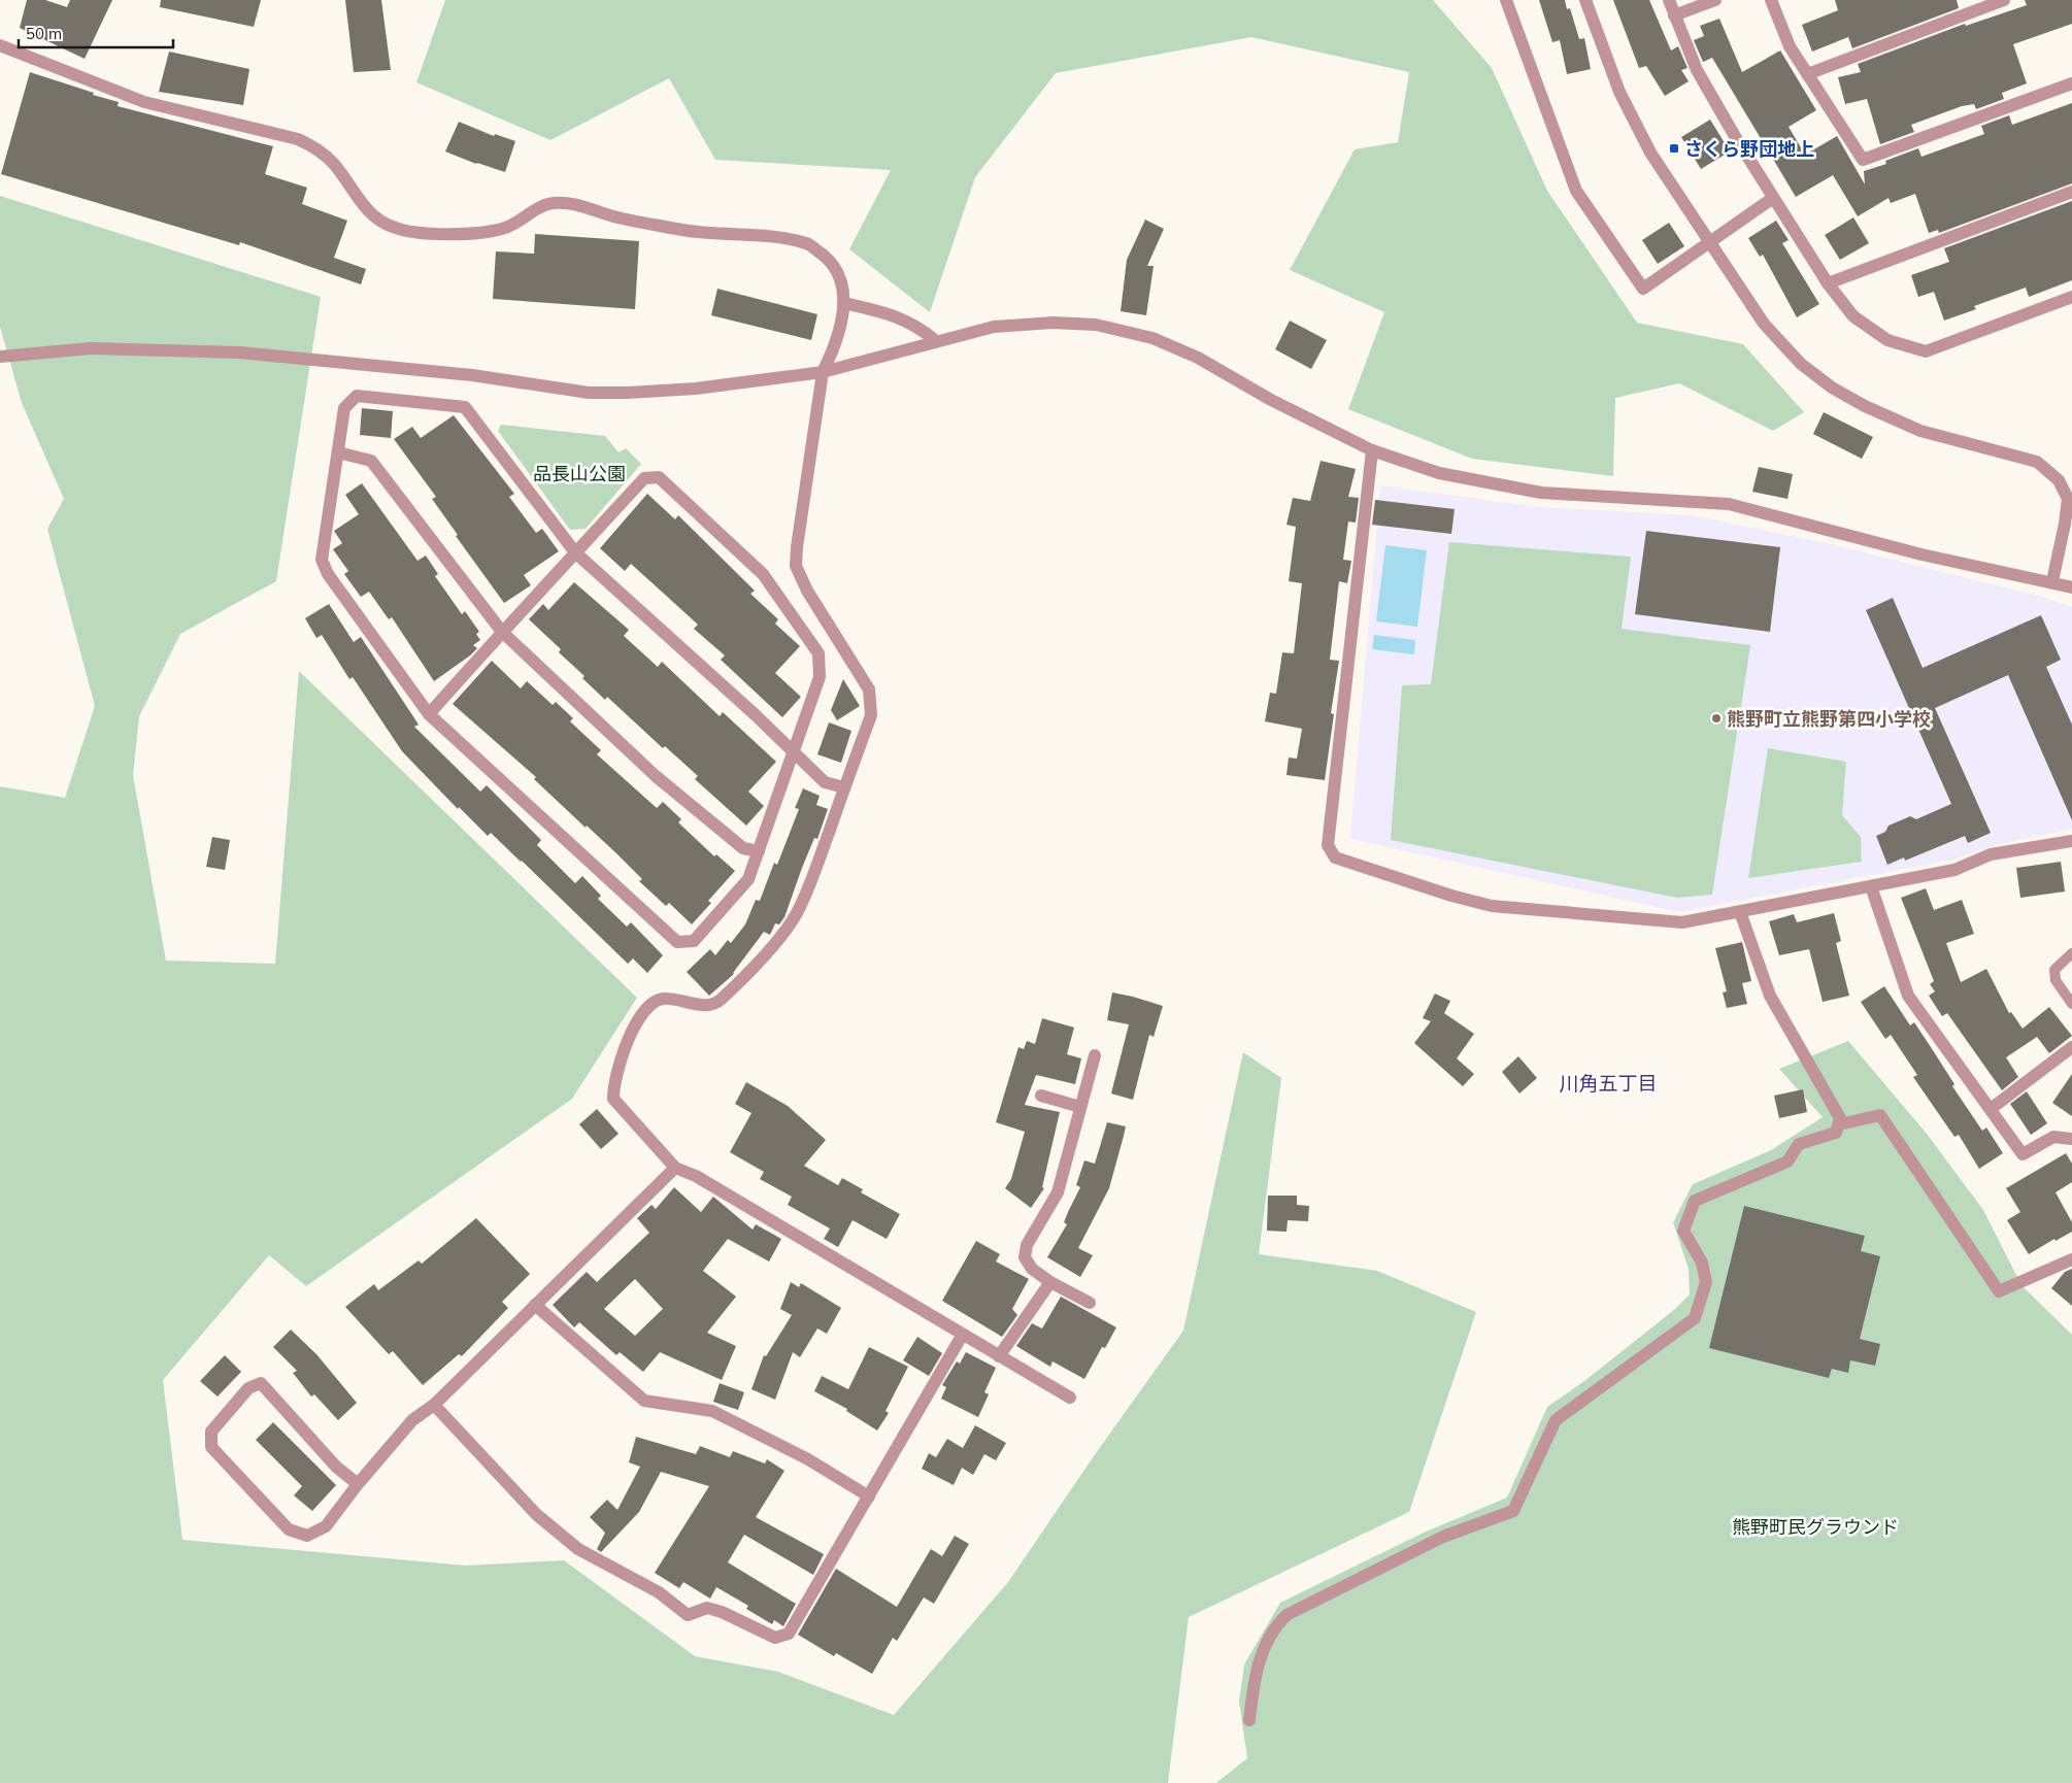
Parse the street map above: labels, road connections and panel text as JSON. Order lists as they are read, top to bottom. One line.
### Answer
{"districts":["川角五丁目"],"parks":["品長山公園","熊野町民グラウンド"],"places":{"transit":["さくら野団地上"],"other":["熊野町立熊野第四小学校"]},"scale_bar":"50 m"}
